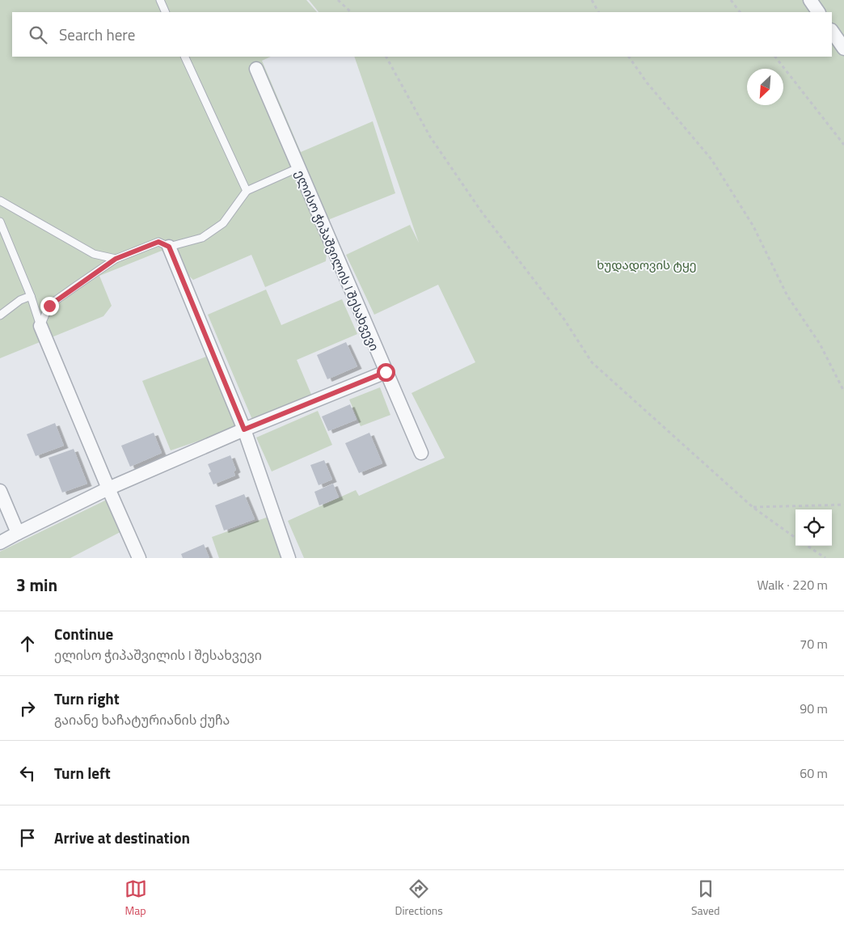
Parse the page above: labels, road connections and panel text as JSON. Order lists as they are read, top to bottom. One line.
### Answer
{"streets":{"street":["ელისო ჭიპაშვილის I შესახვევი"]},"parks":["ხუდადოვის ტყე"],"north":"bottom left","page":{"search":"Search here","heading":["3 min","Walk · 220 m"],"list":[["Continue","ელისო ჭიპაშვილის I შესახვევი","70 m"],["Turn right","გაიანე ხაჩატურიანის ქუჩა","90 m"],["Turn left","60 m"],"Arrive at destination"],"nav":["Map","Directions","Saved"]}}
